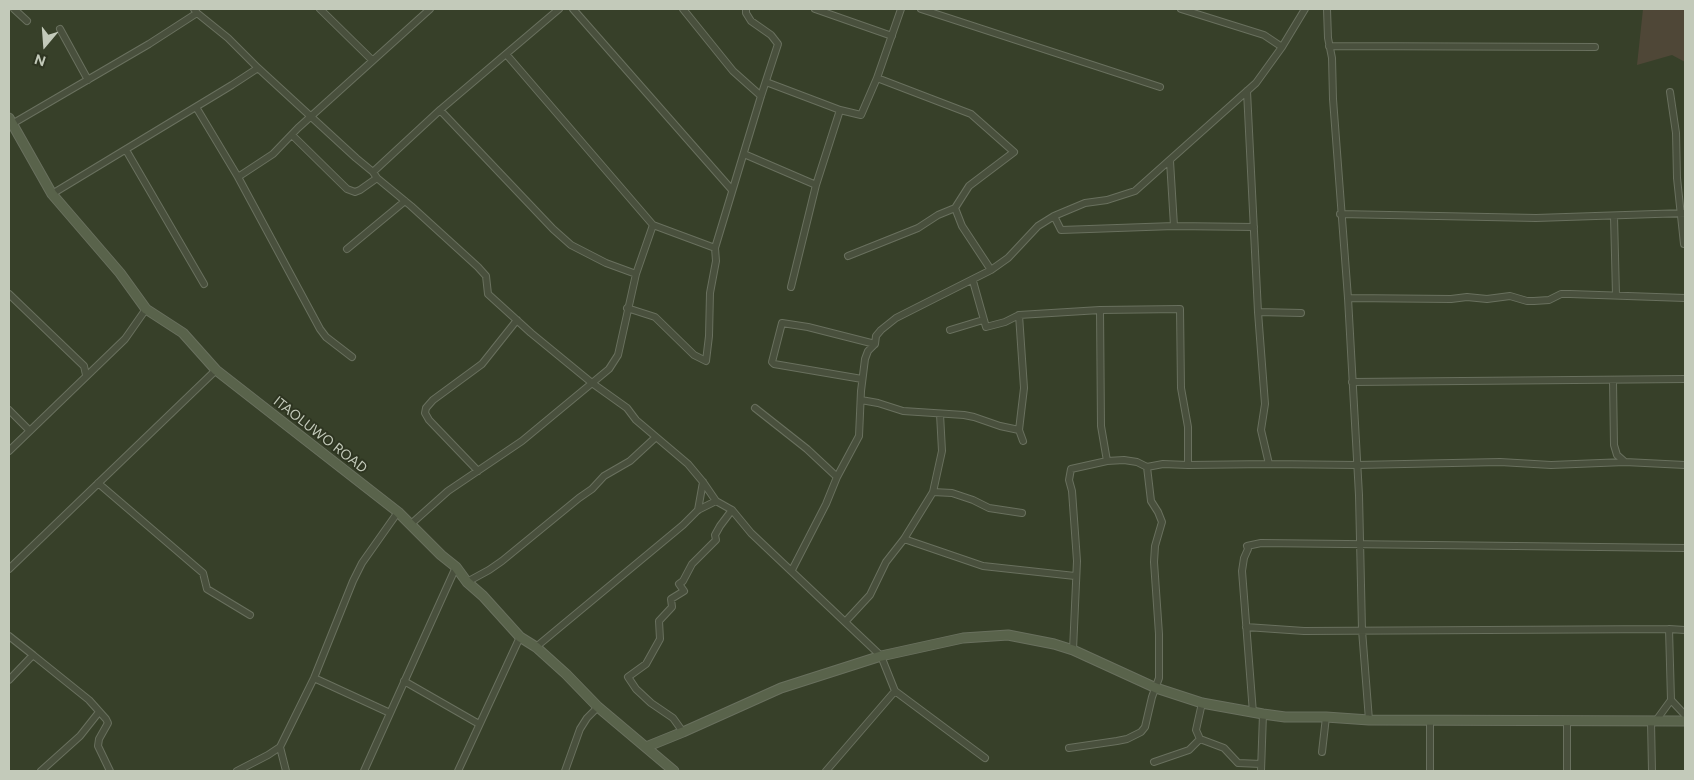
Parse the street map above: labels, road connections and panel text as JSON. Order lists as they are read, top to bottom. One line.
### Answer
{"streets":{"street":["ITAOLUWO ROAD"]},"north":"bottom"}
